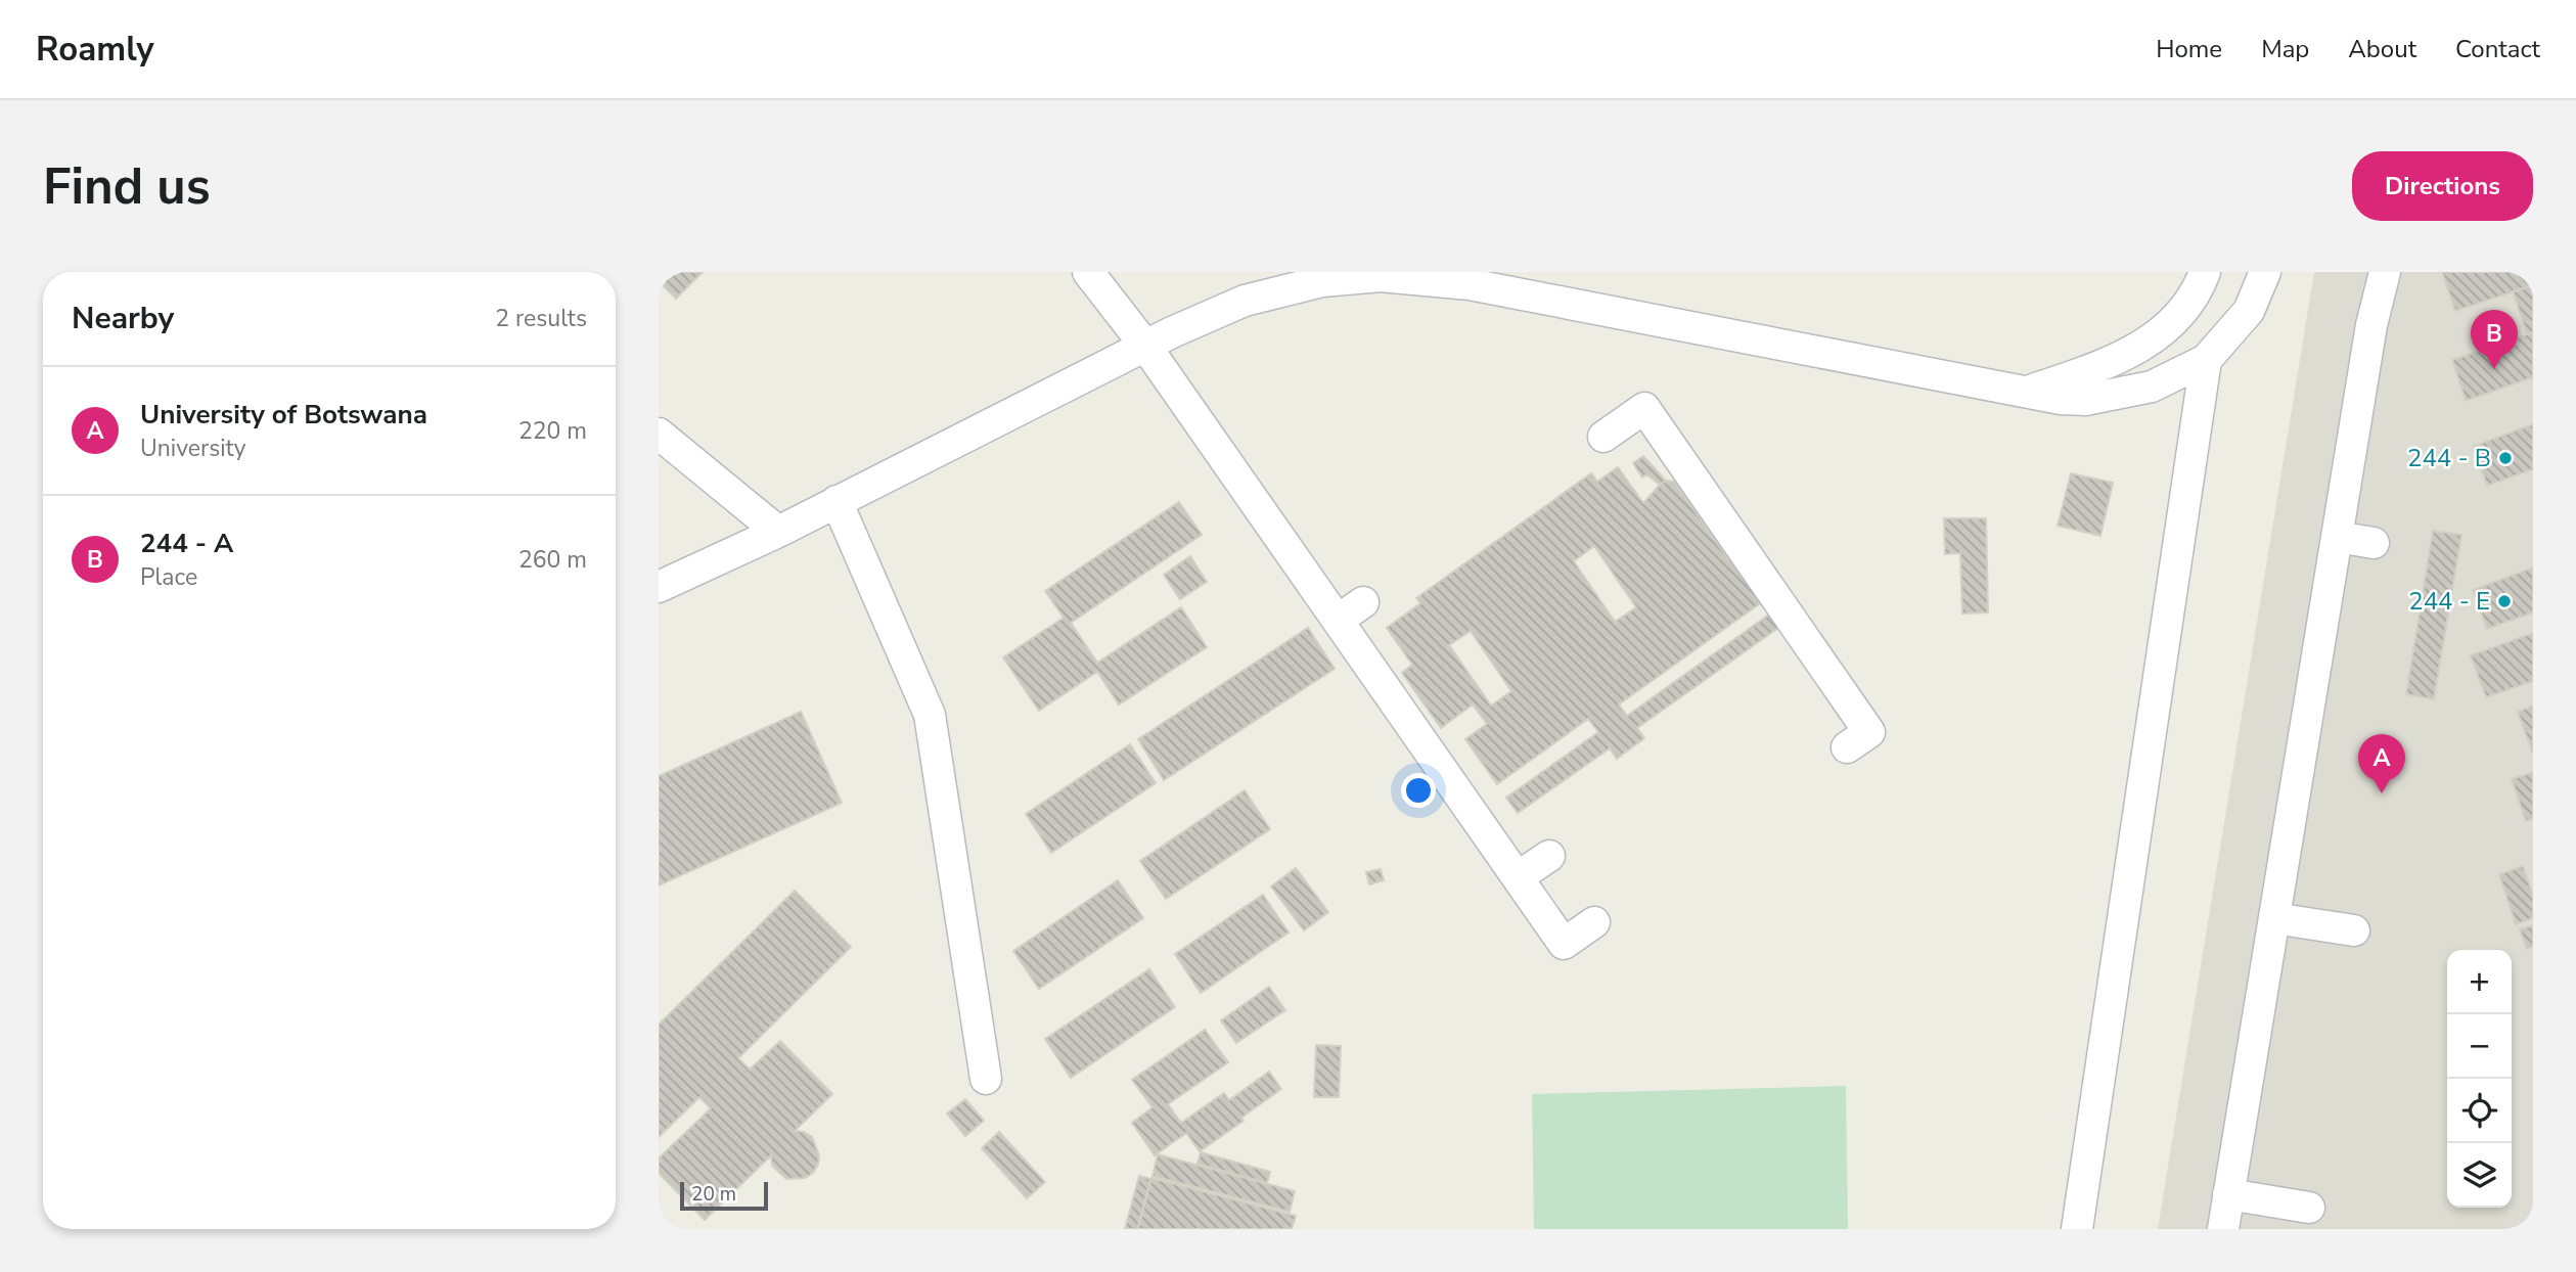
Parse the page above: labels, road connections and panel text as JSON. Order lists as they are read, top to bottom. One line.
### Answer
{"places":["244 - B","244 - E"],"scale_bar":"20 m","page":{"header":"Roamly","nav":["Home","Map","About","Contact"],"buttons":"Directions","title":"Find us","heading":["Nearby","2 results"],"pins":["B","A"],"list":[{"mark":"A","name":"University of Botswana","note":"University","value":"220 m"},{"mark":"B","name":"244 - A","note":"Place","value":"260 m"}],"map_buttons":["+","−"],"scale":"20 m"}}
